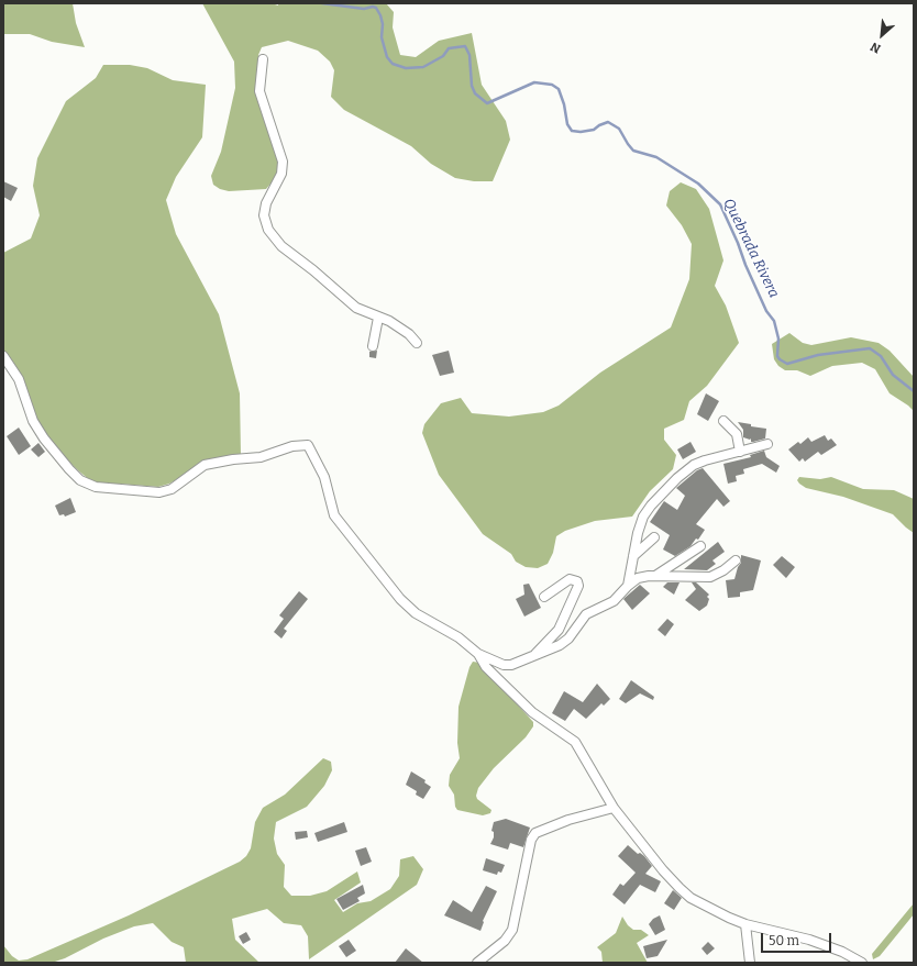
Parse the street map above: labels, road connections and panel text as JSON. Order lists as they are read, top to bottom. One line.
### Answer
{"water":["Quebrada Rivera"],"scale_bar":"50 m","north":"bottom left"}
